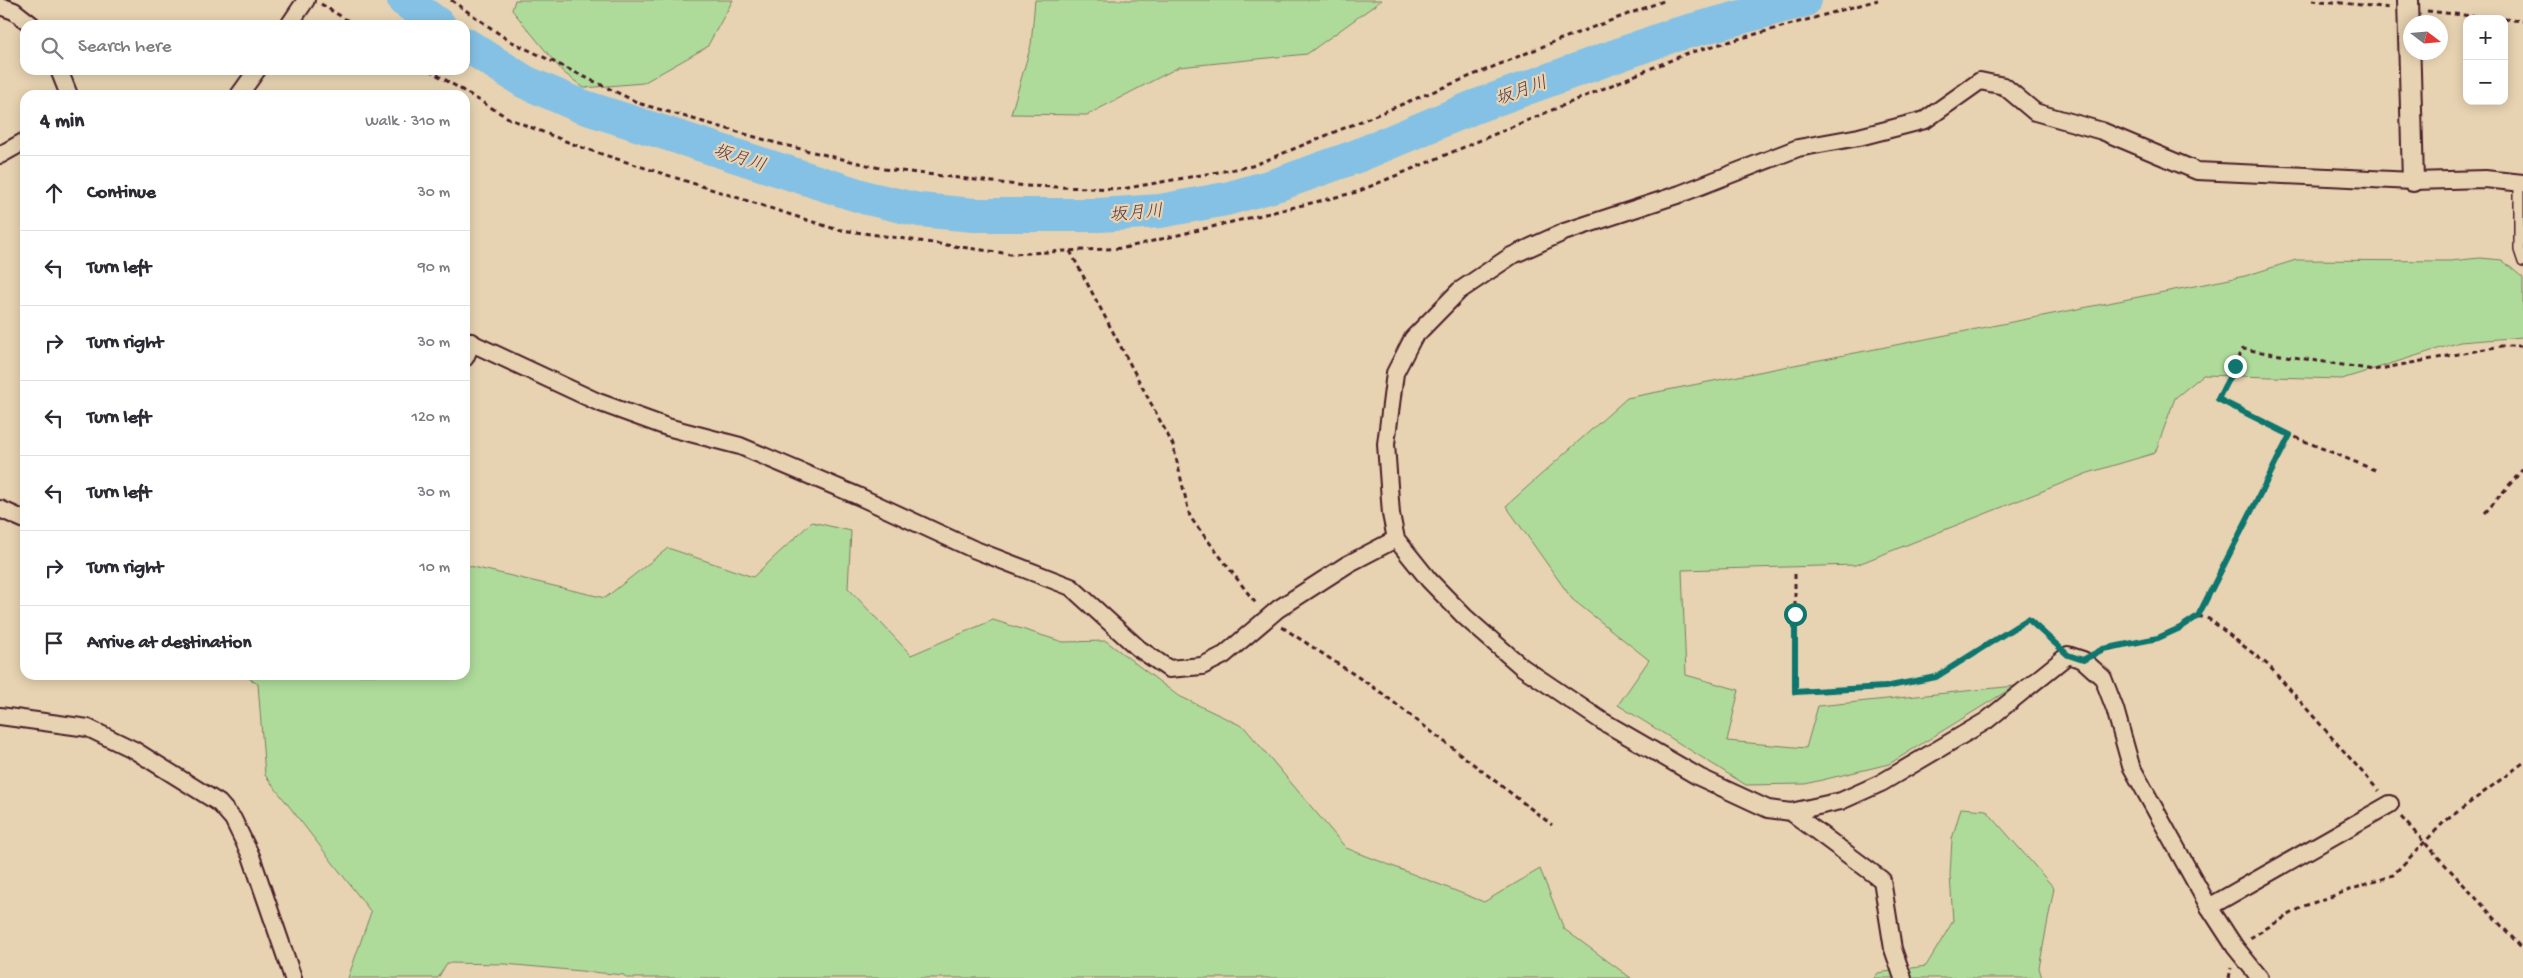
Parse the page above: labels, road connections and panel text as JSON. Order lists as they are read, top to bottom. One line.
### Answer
{"water":["坂月川"],"north":"right","page":{"map_buttons":["+","−"],"search":"Search here","heading":["4 min","Walk · 310 m"],"list":[["Continue","30 m"],["Turn left","90 m"],["Turn right","30 m"],["Turn left","120 m"],["Turn left","30 m"],["Turn right","10 m"],"Arrive at destination"]}}
